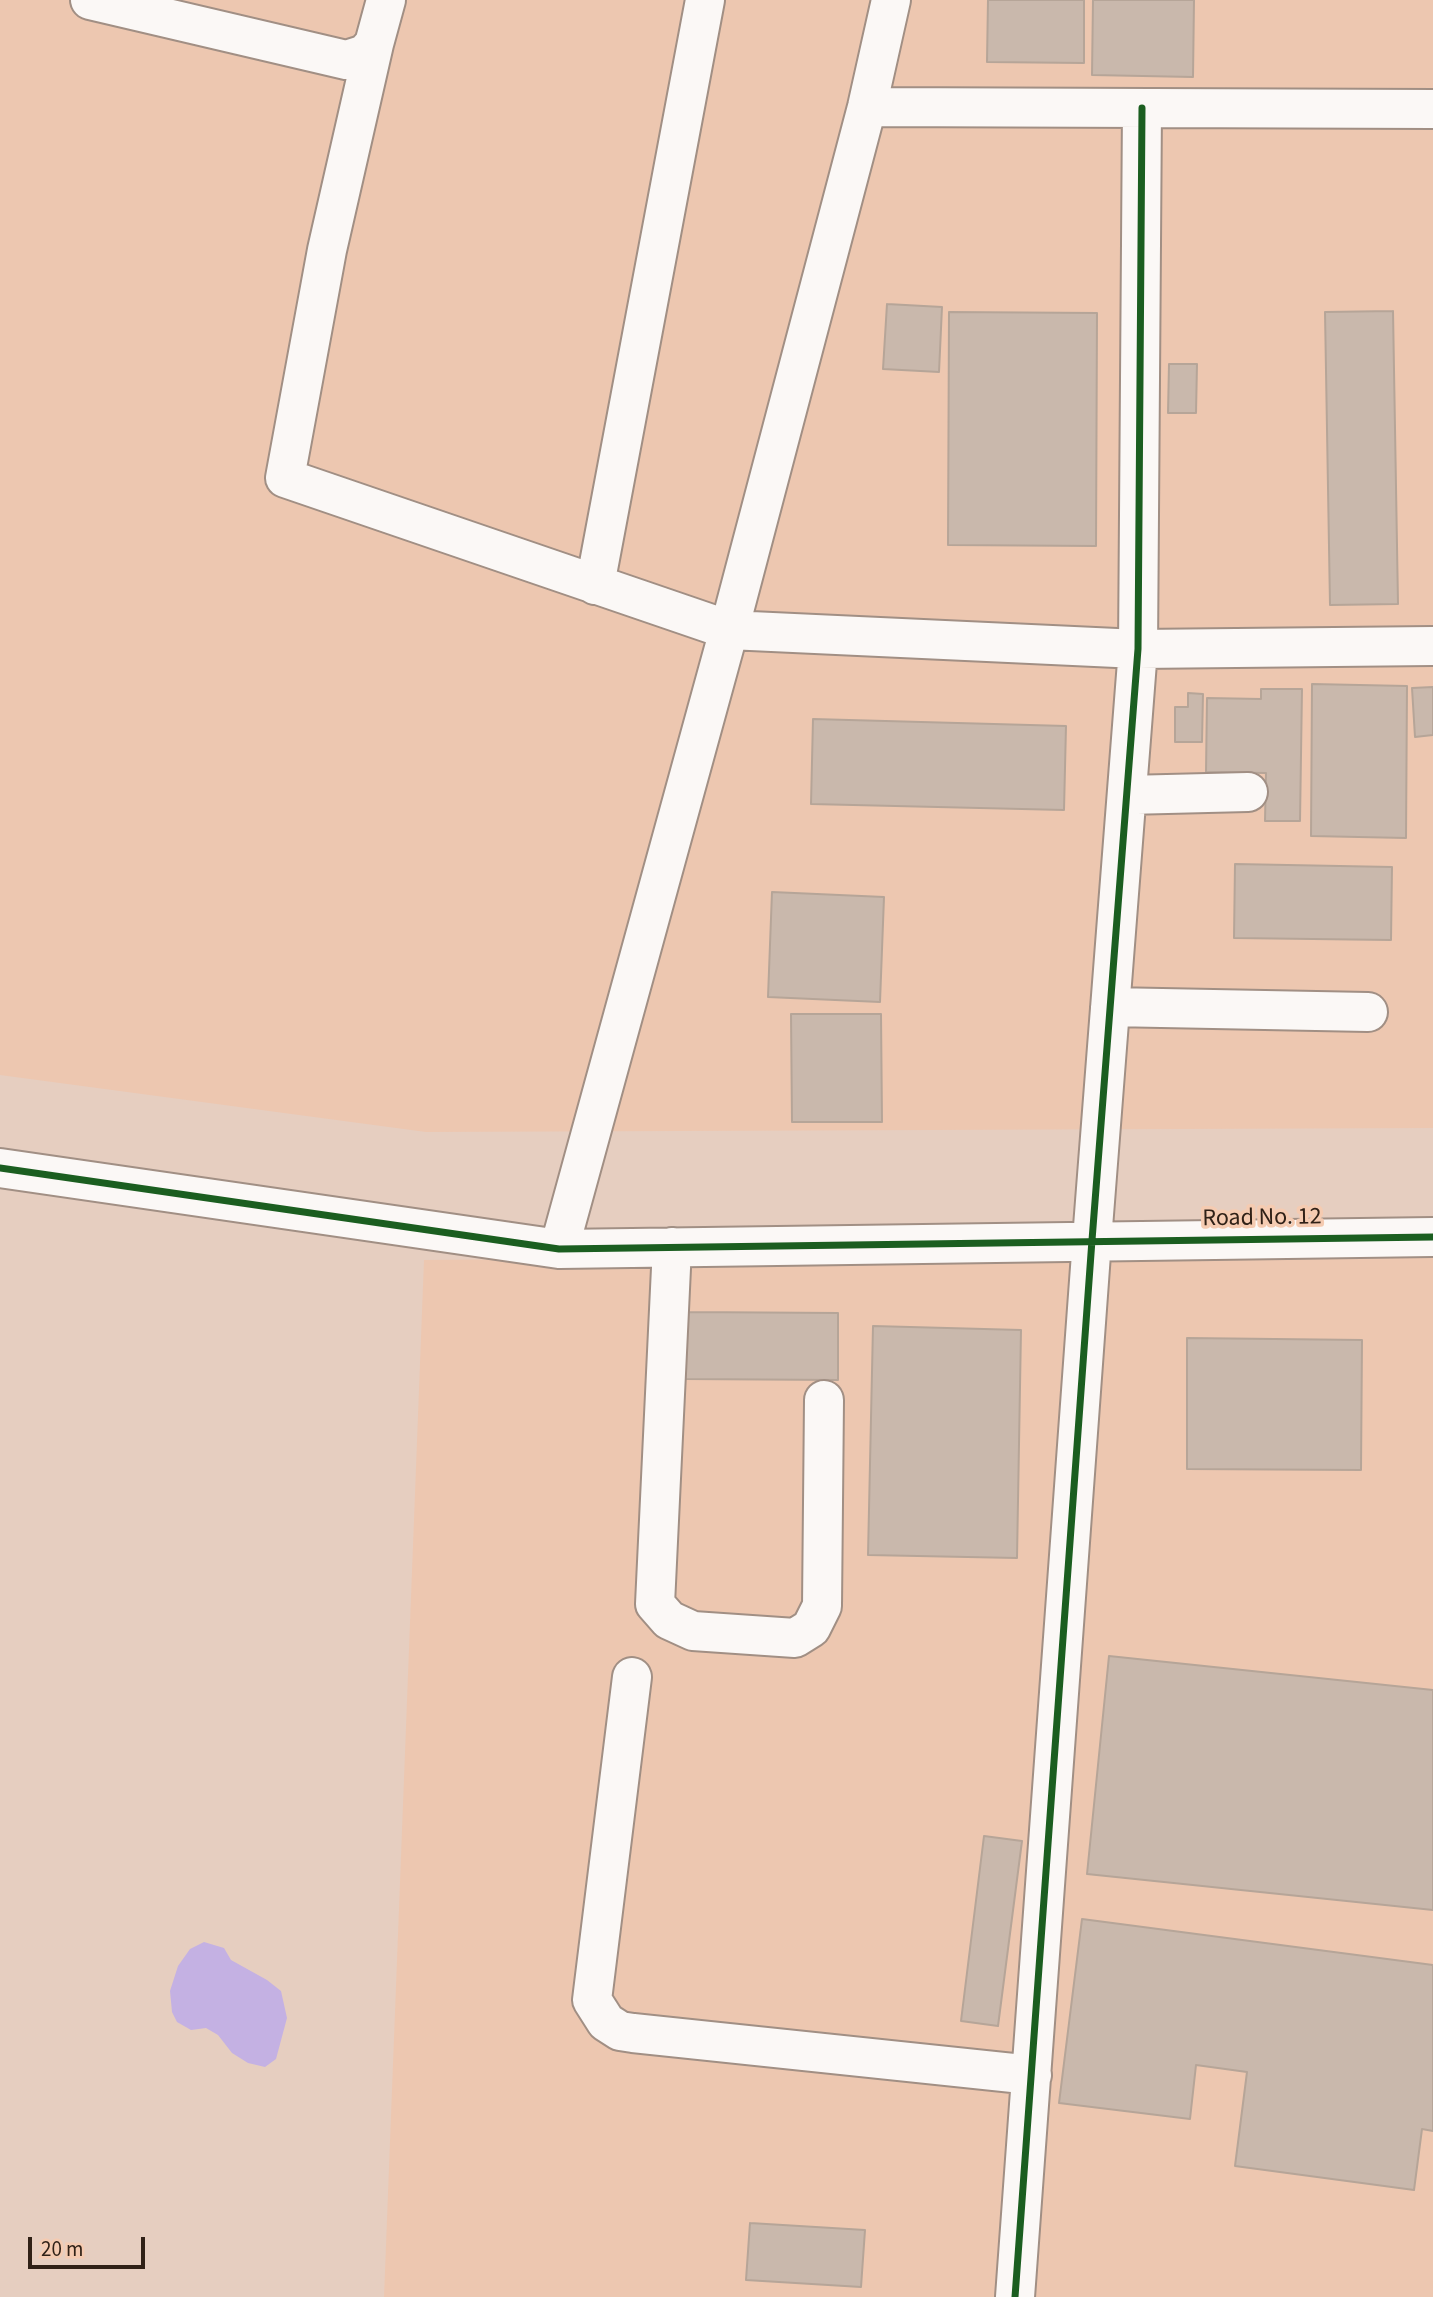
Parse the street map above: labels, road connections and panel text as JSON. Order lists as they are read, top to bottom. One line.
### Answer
{"streets":{"street":["Road No. 12"]},"scale_bar":"20 m"}
